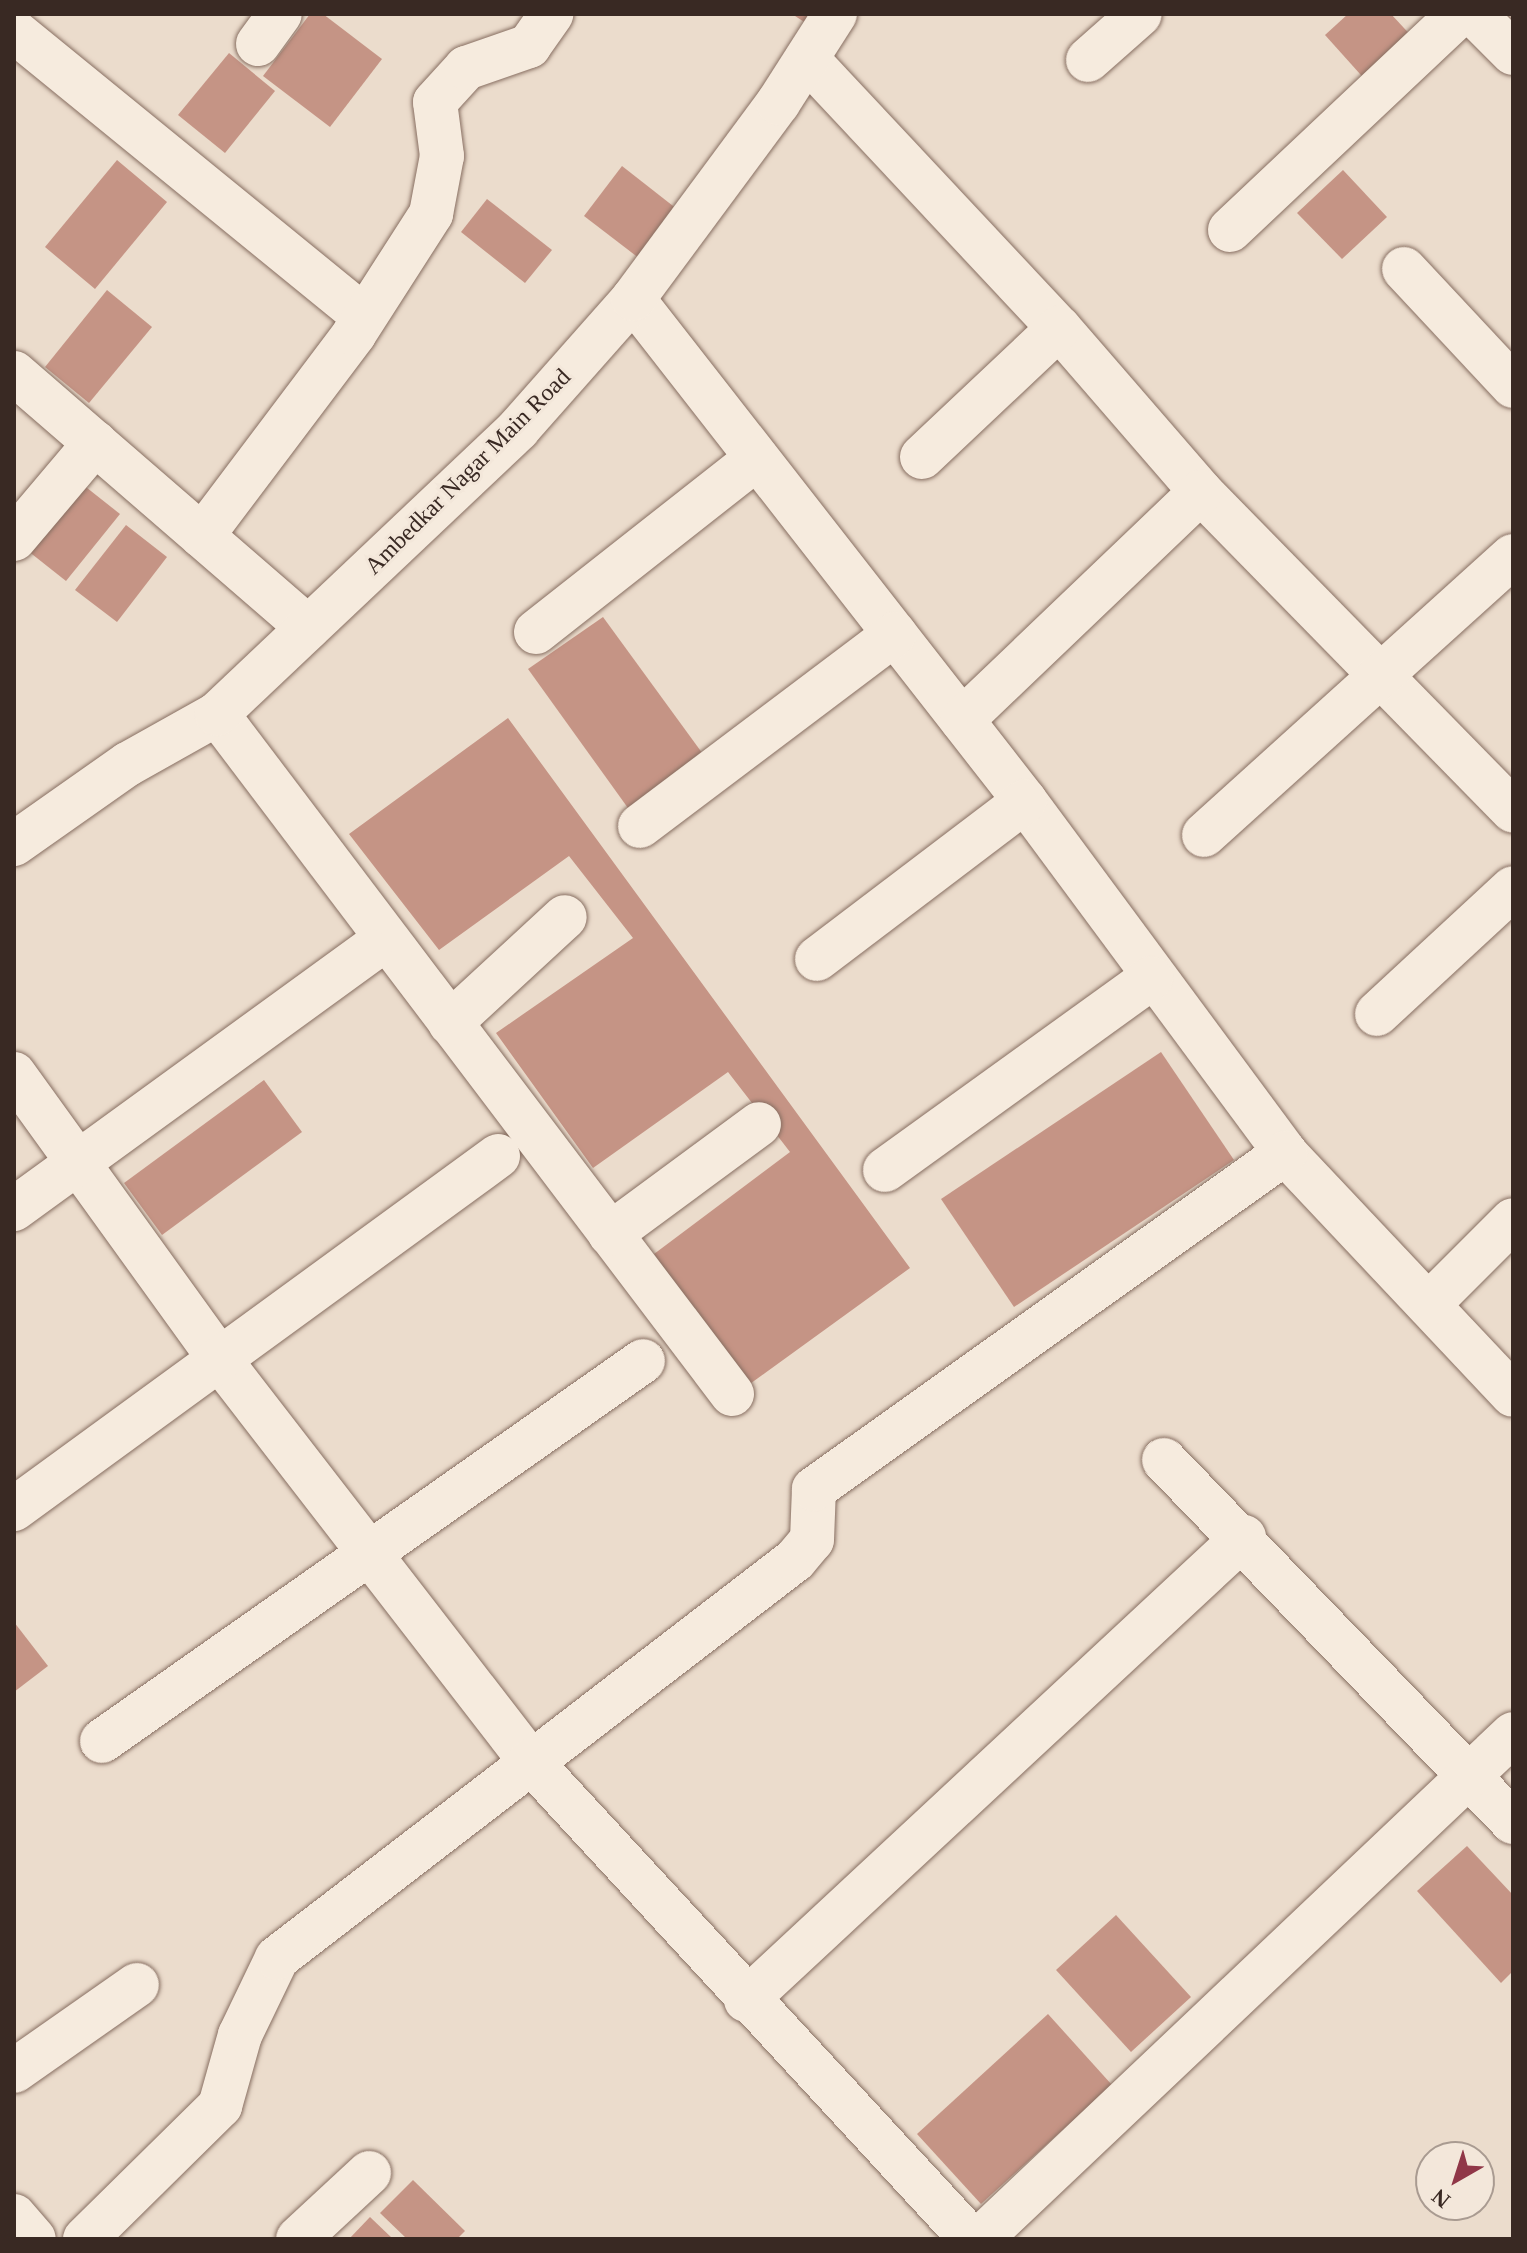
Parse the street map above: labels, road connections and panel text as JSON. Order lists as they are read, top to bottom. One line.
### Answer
{"streets":{"street":["Ambedkar Nagar Main Road"]},"north":"bottom left"}
